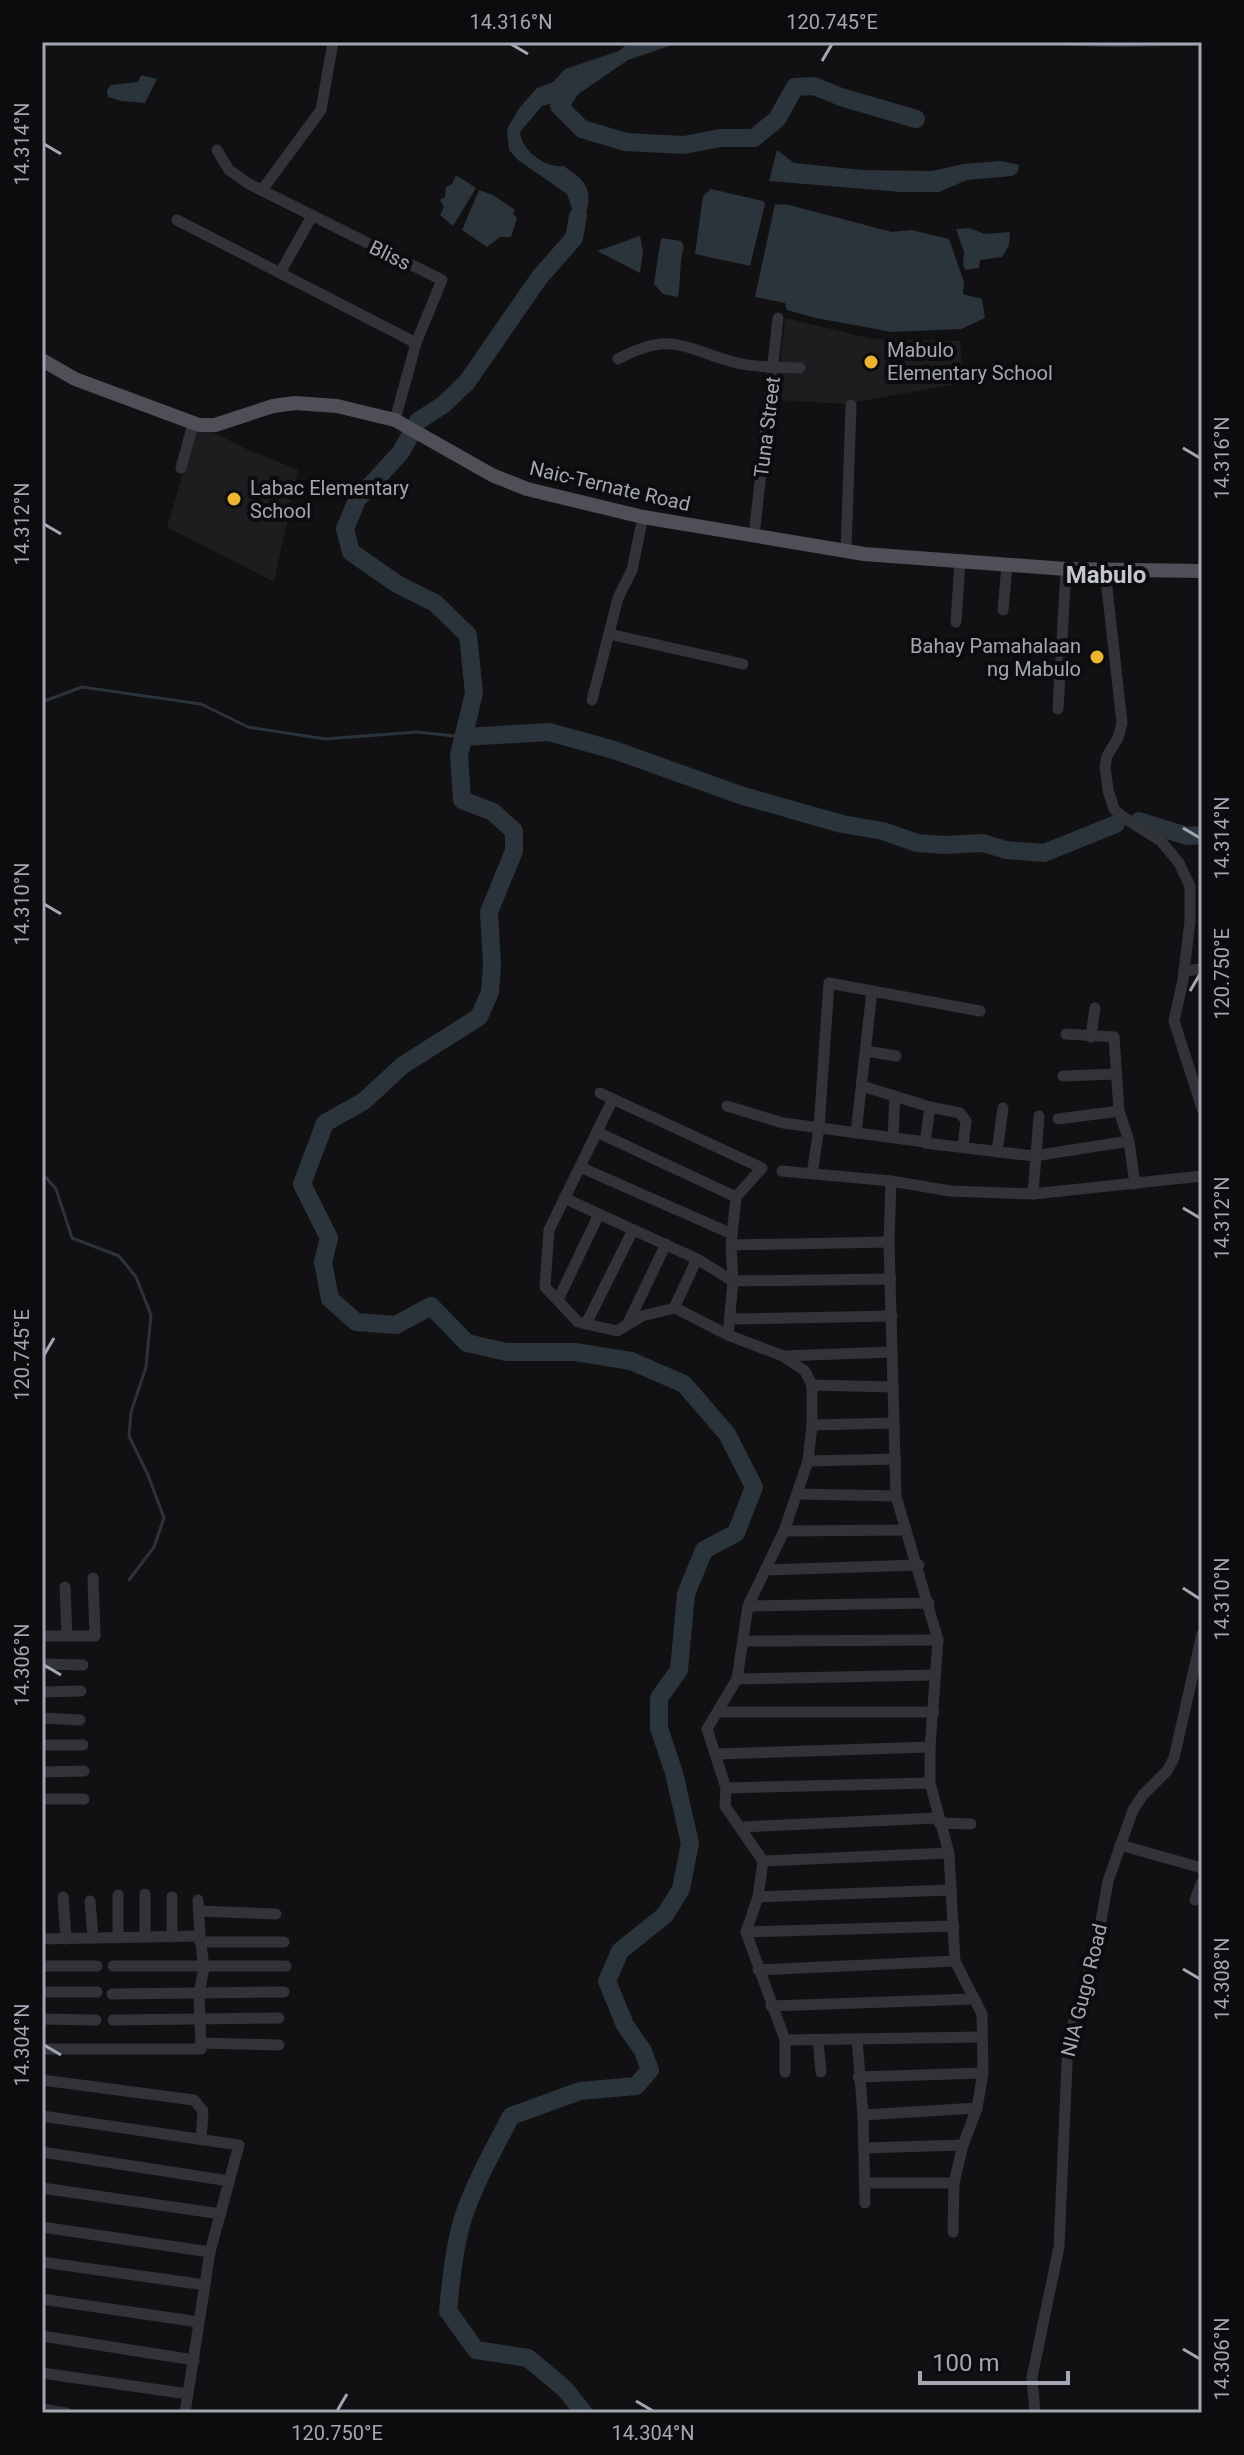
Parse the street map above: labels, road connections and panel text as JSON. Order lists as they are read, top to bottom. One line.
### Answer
{"streets":{"main road":["Naic-Ternate Road"],"street":["Bliss","Tuna Street","NIA Gugo Road"]},"crossings":[["Bliss","Naic-Ternate Road"],["Tuna Street","Naic-Ternate Road"]],"districts":["Mabulo"],"places":["Mabulo Elementary School","Labac Elementary School","Bahay Pamahalaan ng Mabulo"],"scale_bar":"100 m","coordinates":["14.316°N","120.745°E","14.314°N","14.312°N","14.310°N","120.750°E","14.306°N","14.308°N","14.304°N"]}
